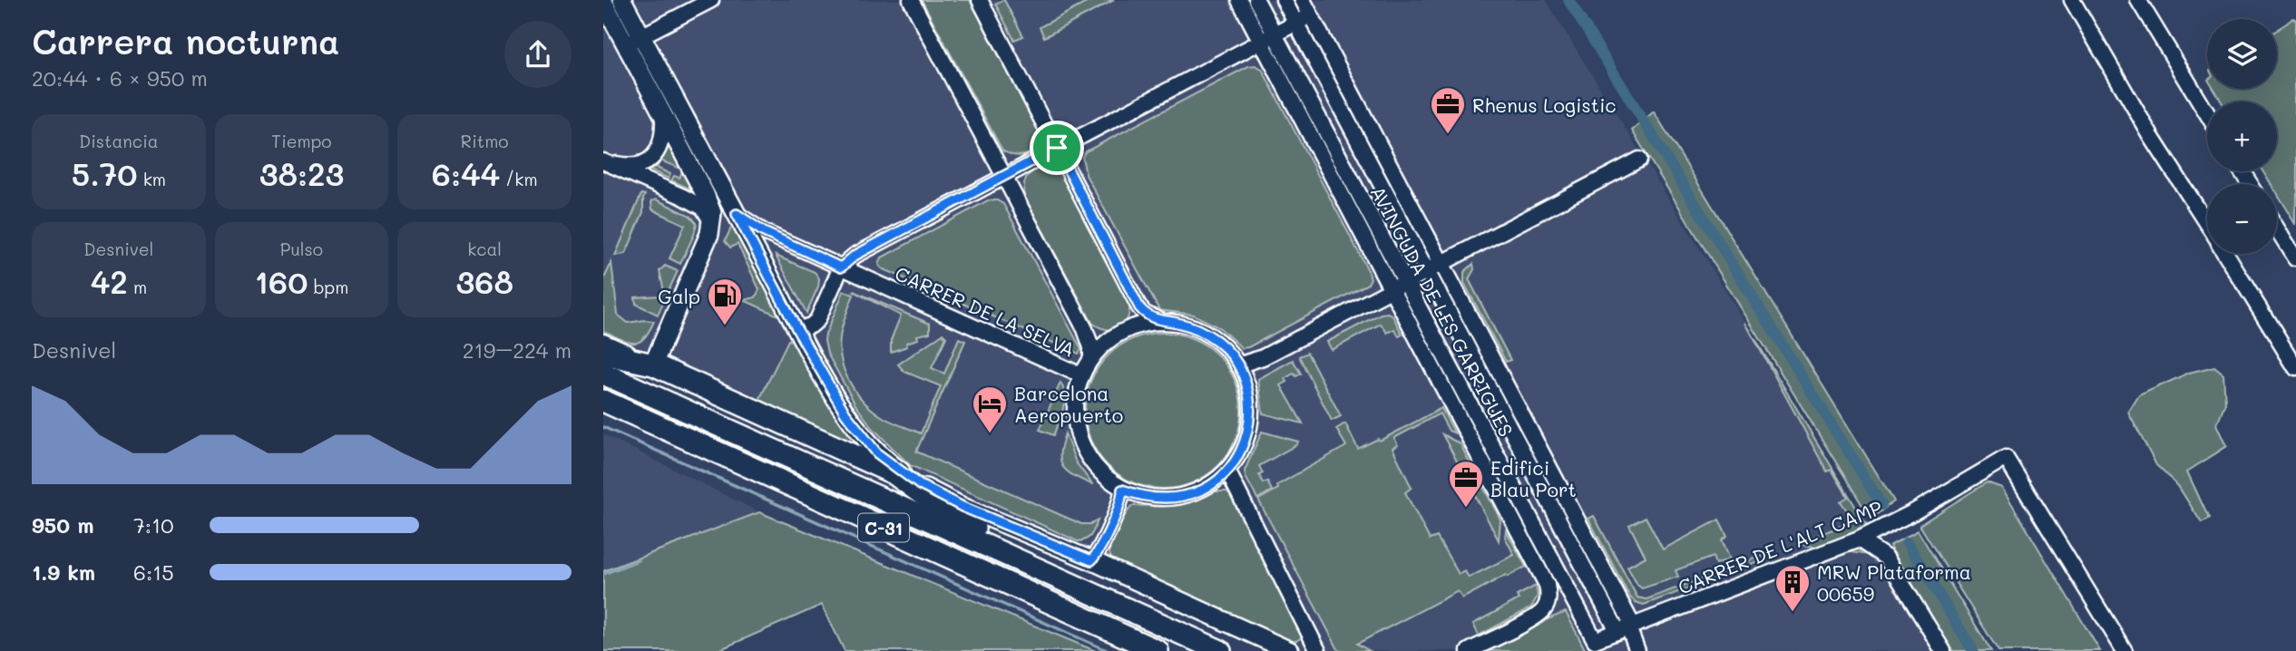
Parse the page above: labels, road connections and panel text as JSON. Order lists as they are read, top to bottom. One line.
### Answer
{"streets":{"highway":["C-31"],"street":["CARRER DE LA SELVA","AVINGUDA DE LES GARRIGUES","CARRER DE L'ALT CAMP"]},"crossings":[["AVINGUDA DE LES GARRIGUES","CARRER DE L'ALT CAMP"]],"places":{"office":["Rhenus Logistic","Edifici Blau Port"],"fuel station":["Galp"],"hotel":["Barcelona Aeropuerto"],"building":["MRW Plataforma 00659"]},"page":{"heading":["Carrera nocturna","20:44 · 6 × 950 m"],"map_buttons":["+","−"],"stats":[["Distancia","5.70 km"],["Tiempo","38:23"],["Ritmo","6:44 /km"],["Desnivel","42 m"],["Pulso","160 bpm"],["kcal","368"]],"chart":["Desnivel","219–224 m"],"list":[{"name":"950 m","note":"7:10"},{"name":"1.9 km","note":"6:15"}]}}
